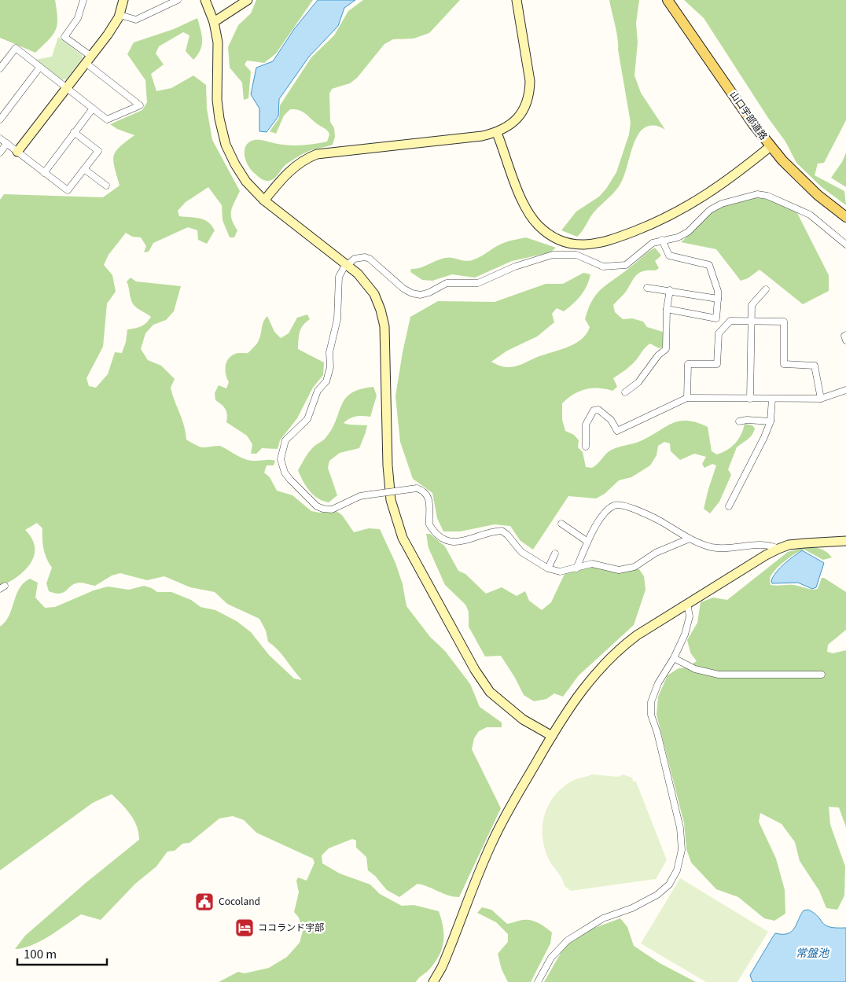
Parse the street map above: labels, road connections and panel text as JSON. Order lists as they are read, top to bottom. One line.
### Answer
{"streets":{"main road":["山口宇部道路"]},"water":["常盤池"],"places":{"public building":["Cocoland"],"hotel":["ココランド宇部"]},"scale_bar":"100 m"}
